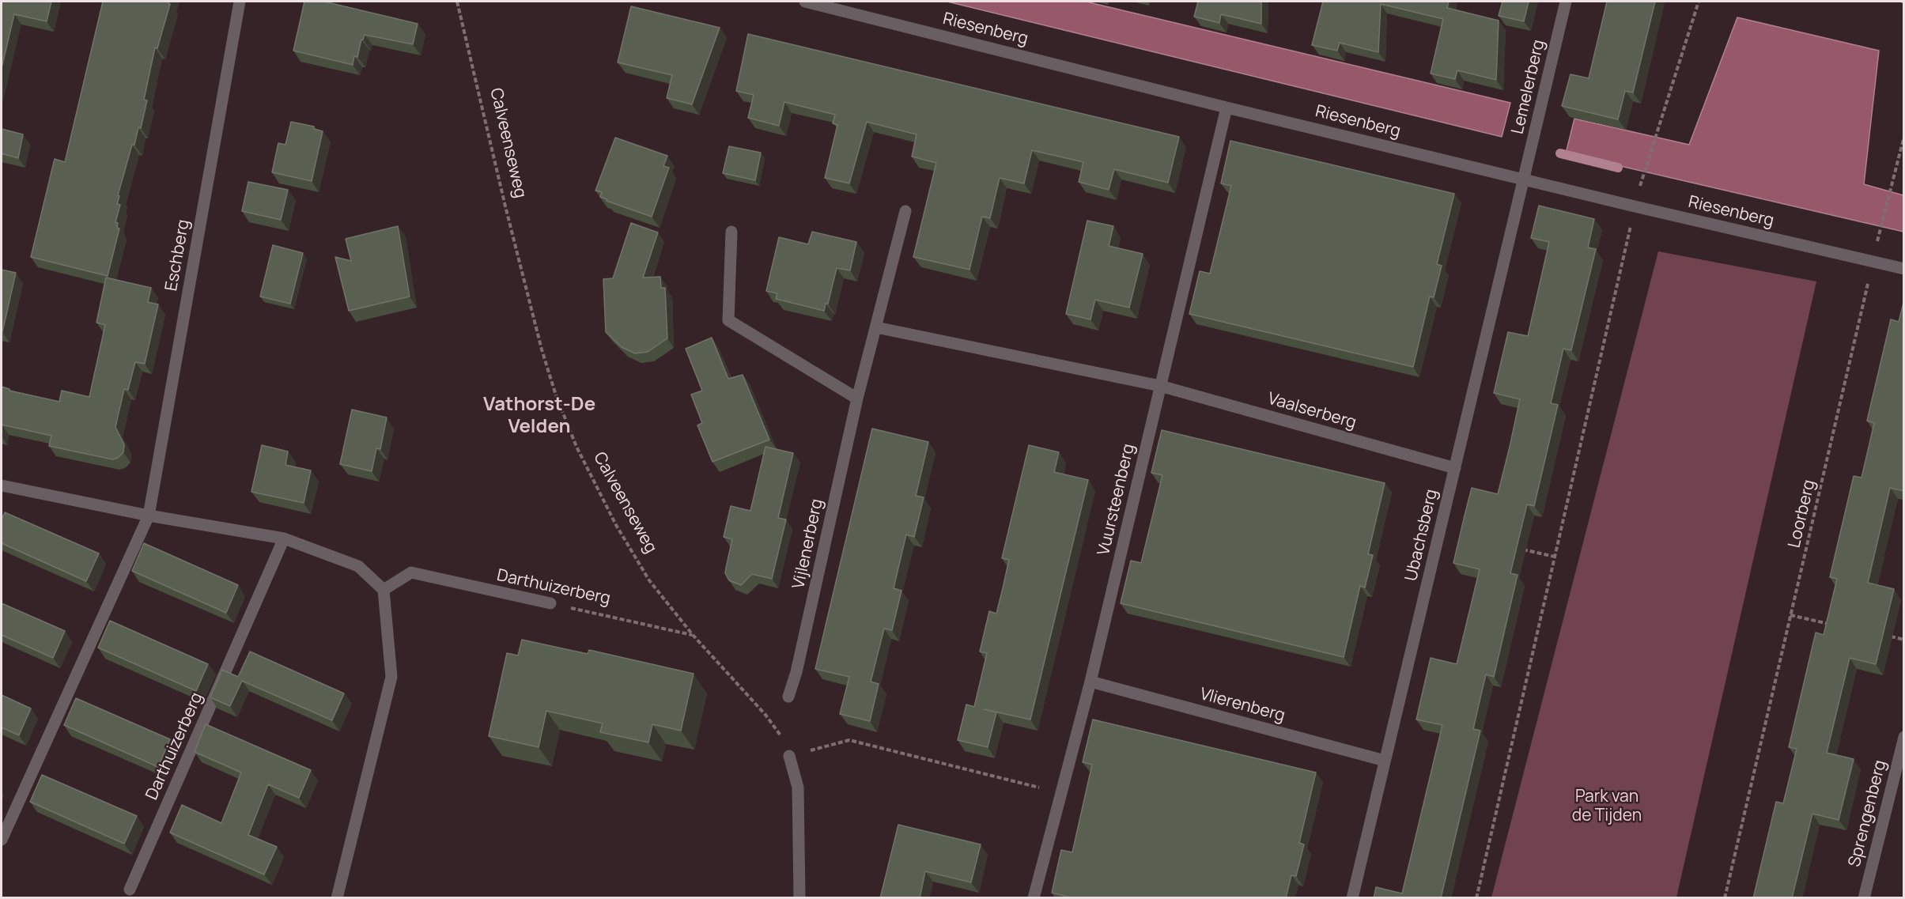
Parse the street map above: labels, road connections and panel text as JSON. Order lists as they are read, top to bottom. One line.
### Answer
{"streets":{"street":["Riesenberg","Lemelerberg","Eschberg","Vaalserberg","Vuursteenberg","Ubachsberg","Vijlenerberg","Darthuizerberg","Vlierenberg","Sprengenberg"],"path":["Calveenseweg","Loorberg"]},"crossings":[["Riesenberg","Lemelerberg"],["Riesenberg","Vuursteenberg"],["Riesenberg","Loorberg"],["Riesenberg","Ubachsberg"],["Lemelerberg","Ubachsberg"],["Calveenseweg","Darthuizerberg"],["Vaalserberg","Vuursteenberg"],["Vaalserberg","Ubachsberg"],["Vuursteenberg","Vlierenberg"],["Ubachsberg","Vlierenberg"]],"districts":["Vathorst-De Velden"],"parks":["Park van de Tijden"]}
